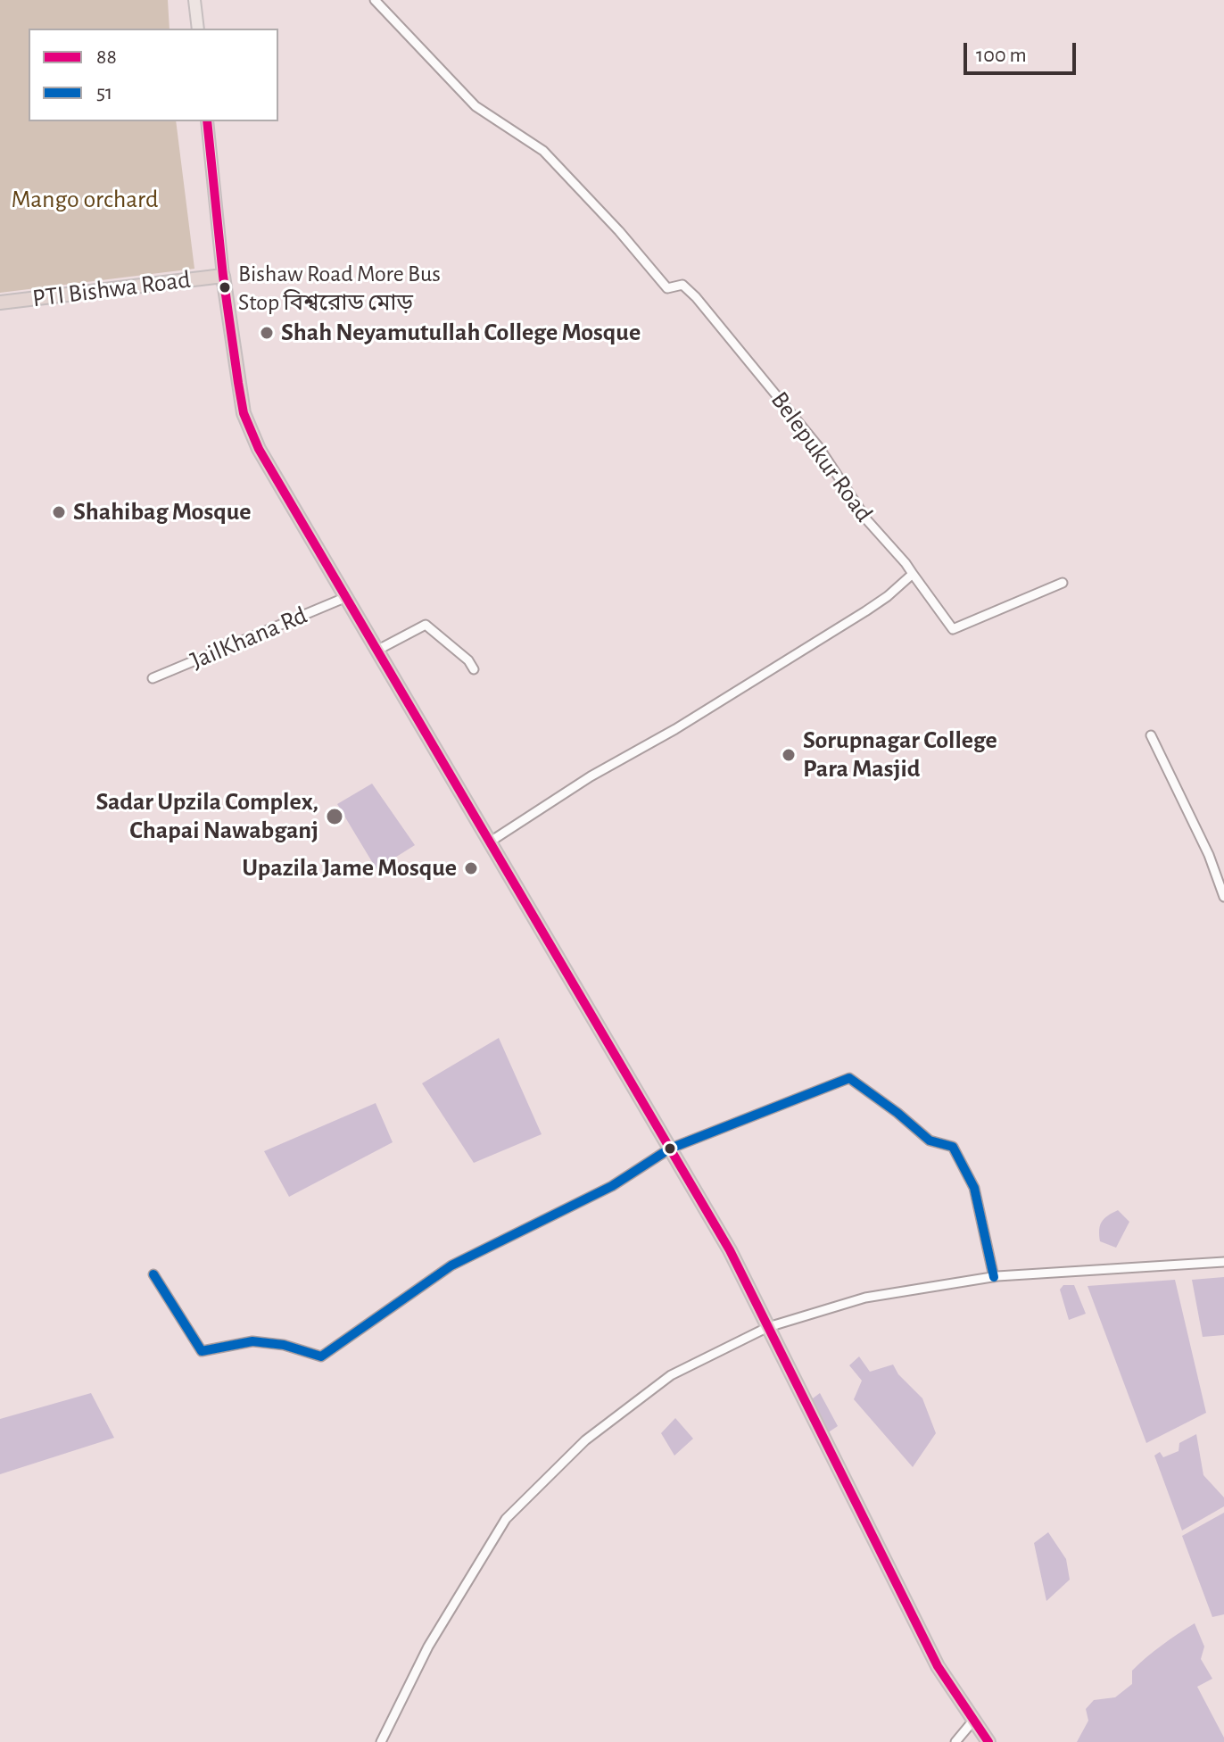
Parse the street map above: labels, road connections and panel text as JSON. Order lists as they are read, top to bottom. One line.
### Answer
{"streets":{"highway":["PTI Bishwa Road"],"street":["Belepukur Road","JailKhana Rd"]},"parks":["Mango orchard"],"places":["Bishaw Road More Bus Stop বিশ্বরোড মোড়","Shah Neyamutullah College Mosque","Shahibag Mosque","Sorupnagar College Para Masjid","Sadar Upzila Complex, Chapai Nawabganj","Upazila Jame Mosque"],"lines":["transit line 88","transit line 51"],"legend":["88","51"],"scale_bar":"100 m"}
